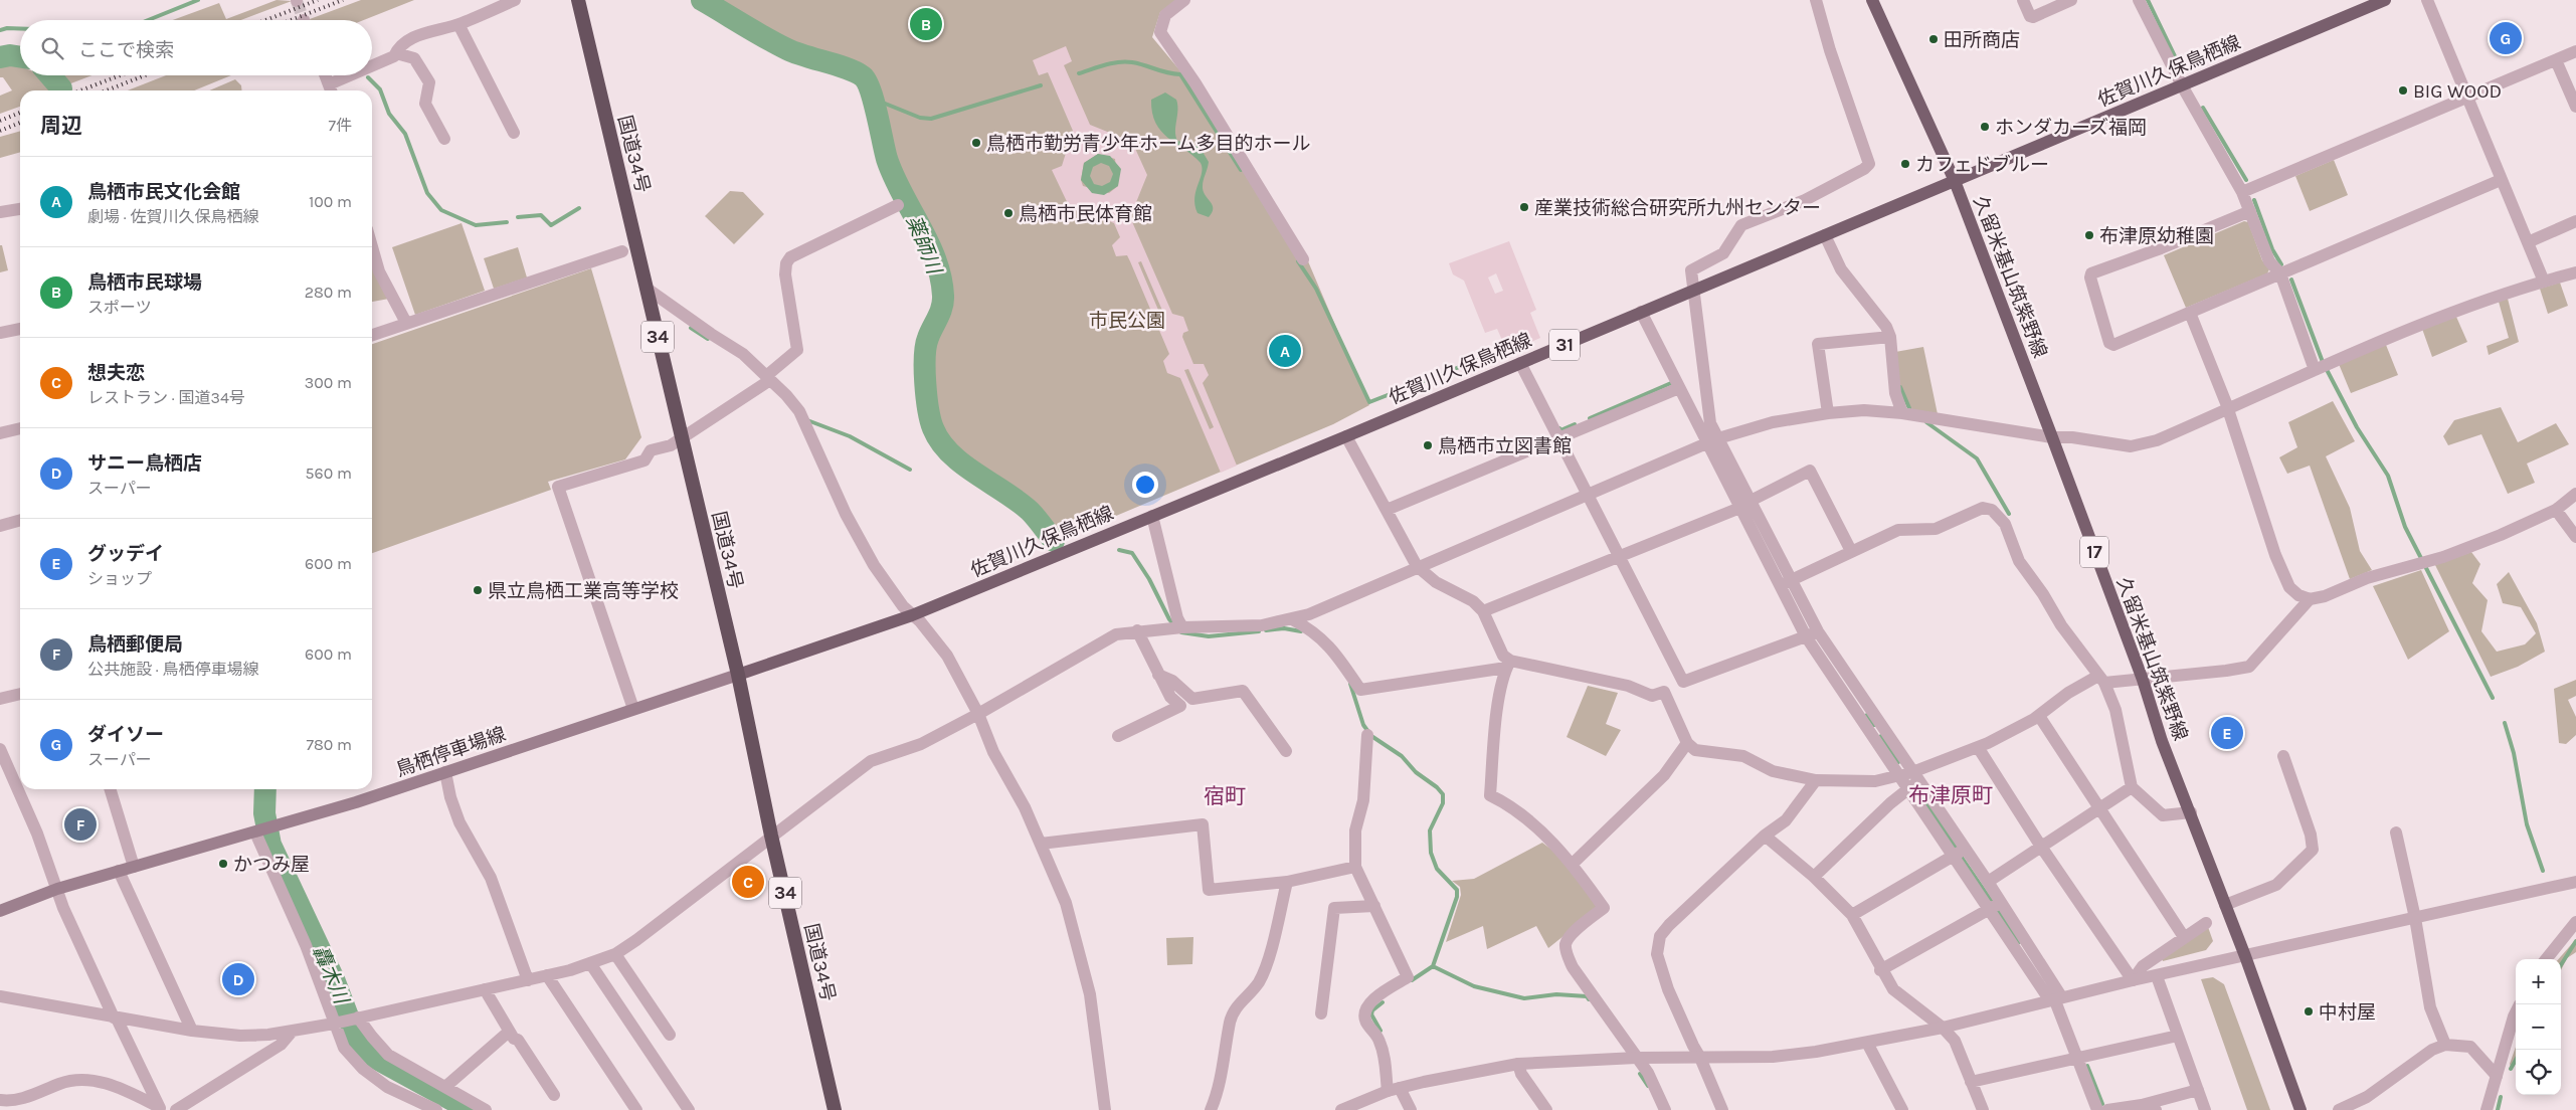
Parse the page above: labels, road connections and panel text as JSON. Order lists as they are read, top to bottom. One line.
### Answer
{"streets":{"highway":["国道34号","34"],"main road":["佐賀川久保鳥栖線","久留米基山筑紫野線","31","17","鳥栖停車場線"]},"crossings":[["佐賀川久保鳥栖線","国道34号"],["佐賀川久保鳥栖線","久留米基山筑紫野線"],["佐賀川久保鳥栖線","鳥栖停車場線"],["国道34号","鳥栖停車場線"]],"districts":["布津原町","宿町"],"water":["薬師川","轟木川"],"parks":["市民公園"],"places":["田所商店","BIG WOOD","ホンダカーズ福岡","鳥栖市勤労青少年ホーム多目的ホール","カフェドブルー","産業技術総合研究所九州センター","鳥栖市民体育館","布津原幼稚園","鳥栖市立図書館","県立鳥栖工業高等学校","かつみ屋","中村屋"],"page":{"pins":["B","G","A","E","F","C","D"],"search":"ここで検索","heading":["周辺","7件"],"list":[{"mark":"A","name":"鳥栖市民文化会館","note":"劇場 · 佐賀川久保鳥栖線","value":"100 m"},{"mark":"B","name":"鳥栖市民球場","note":"スポーツ","value":"280 m"},{"mark":"C","name":"想夫恋","note":"レストラン · 国道34号","value":"300 m"},{"mark":"D","name":"サニー鳥栖店","note":"スーパー","value":"560 m"},{"mark":"E","name":"グッデイ","note":"ショップ","value":"600 m"},{"mark":"F","name":"鳥栖郵便局","note":"公共施設 · 鳥栖停車場線","value":"600 m"},{"mark":"G","name":"ダイソー","note":"スーパー","value":"780 m"}],"map_buttons":["+","−"]}}
